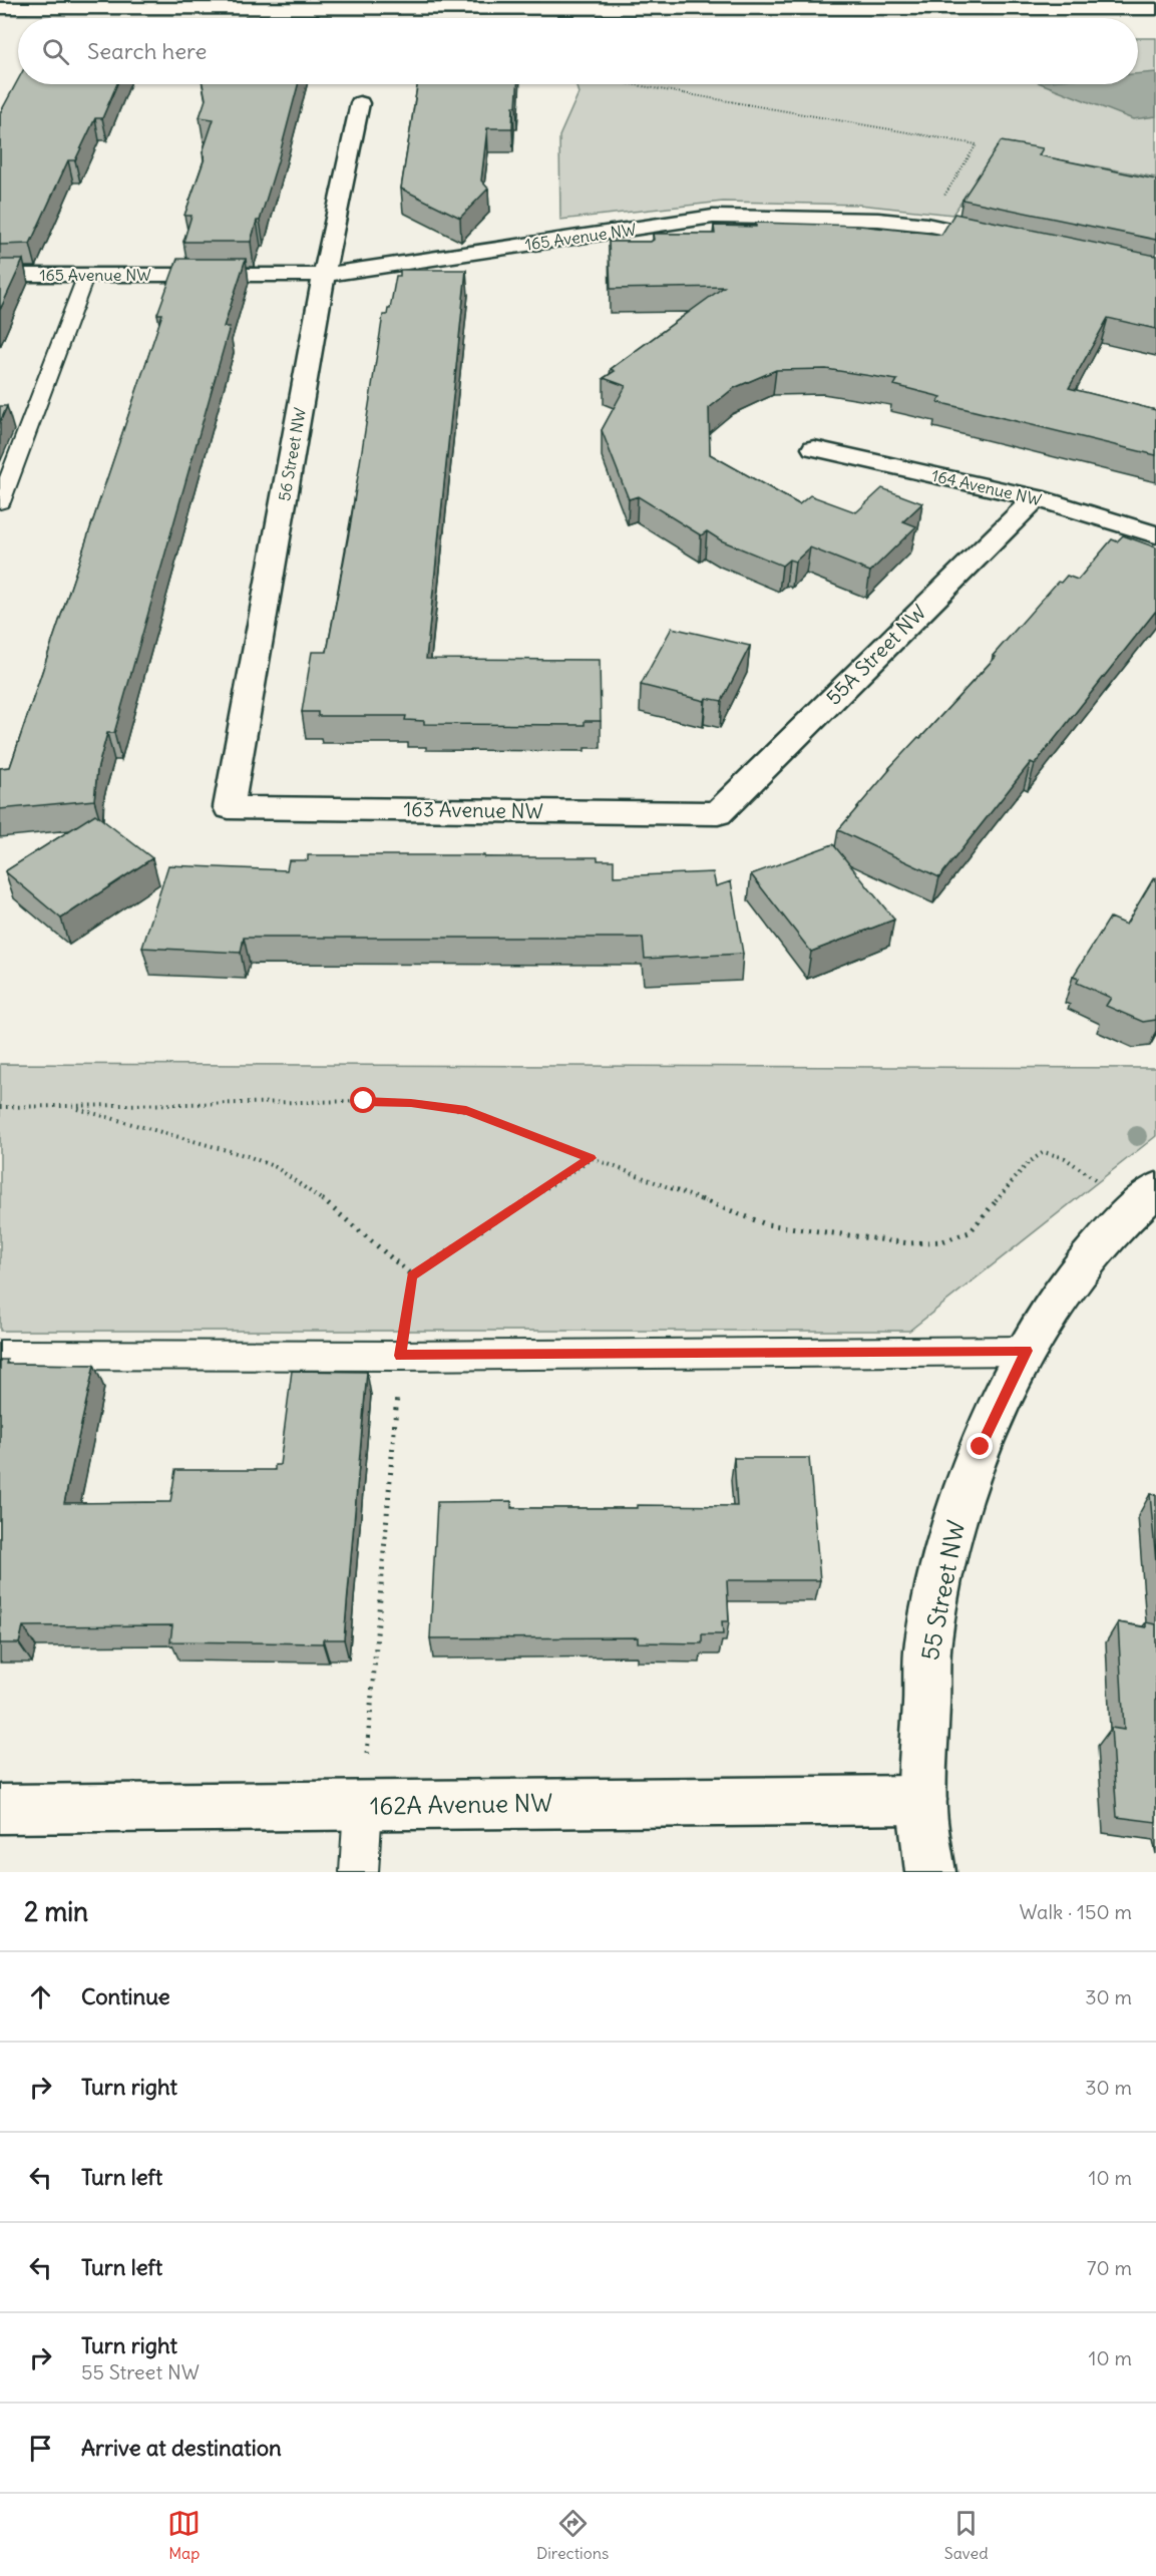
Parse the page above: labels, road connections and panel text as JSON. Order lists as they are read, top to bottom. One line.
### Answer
{"streets":{"street":["165 Avenue NW","56 Street NW","164 Avenue NW","55A Street NW","163 Avenue NW","55 Street NW","162A Avenue NW"]},"crossings":[["165 Avenue NW","56 Street NW"],["56 Street NW","163 Avenue NW"],["164 Avenue NW","55A Street NW"],["55A Street NW","163 Avenue NW"],["55 Street NW","162A Avenue NW"]],"page":{"search":"Search here","heading":["2 min","Walk · 150 m"],"list":[["Continue","30 m"],["Turn right","30 m"],["Turn left","10 m"],["Turn left","70 m"],["Turn right","55 Street NW","10 m"],"Arrive at destination"],"nav":["Map","Directions","Saved"]}}
